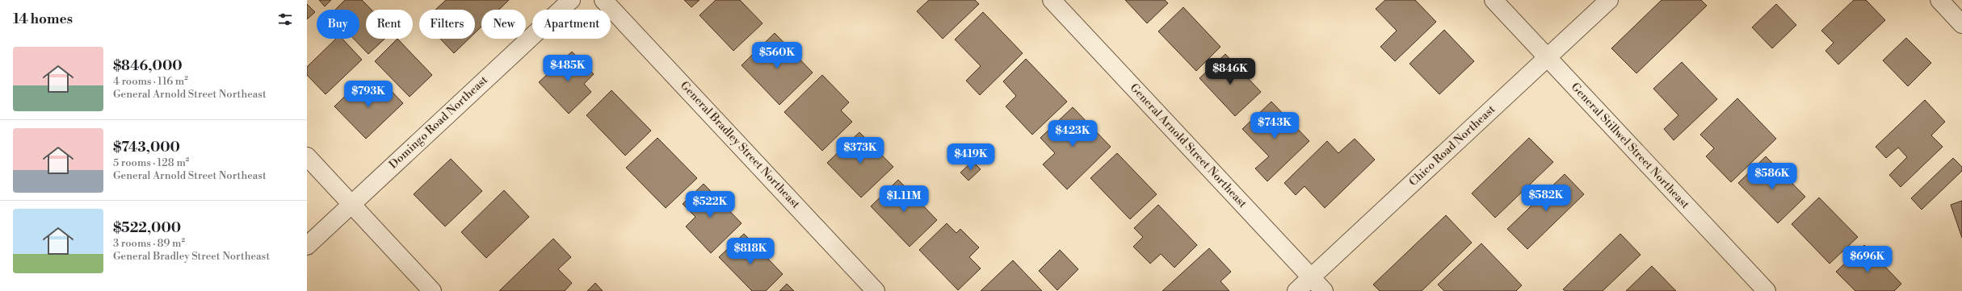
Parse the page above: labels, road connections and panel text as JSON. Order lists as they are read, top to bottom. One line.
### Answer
{"streets":{"street":["Domingo Road Northeast","General Bradley Street Northeast","General Arnold Street Northeast","Chico Road Northeast","General Stillwel Street Northeast"]},"crossings":[["General Arnold Street Northeast","Chico Road Northeast"],["Chico Road Northeast","General Stillwel Street Northeast"]],"page":{"heading":"14 homes","chip":["Buy","Rent","Filters","New","Apartment"],"list":[{"name":"$846,000","note":"4 rooms · 116 m² · General Arnold Street Northeast"},{"name":"$743,000","note":"5 rooms · 128 m² · General Arnold Street Northeast"},{"name":"$522,000","note":"3 rooms · 89 m² · General Bradley Street Northeast"}],"price":["$560K","$485K","$846K","$793K","$743K","$423K","$373K","$419K","$586K","$582K","$1.11M","$522K","$818K","$696K"]}}
